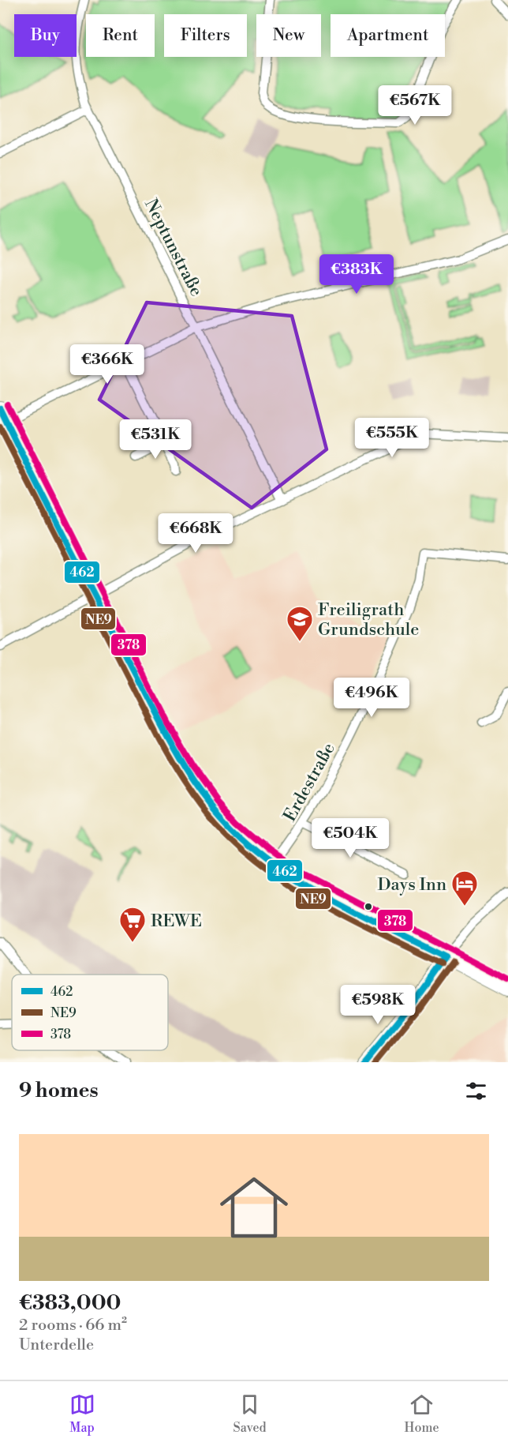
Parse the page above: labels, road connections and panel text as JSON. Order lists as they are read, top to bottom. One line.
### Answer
{"streets":{"street":["Neptunstraße","Erdestraße"]},"places":{"school or university":["Freiligrath Grundschule"],"hotel":["Days Inn"],"supermarket":["REWE"]},"lines":["transit line 378","transit line 462","transit line NE9"],"legend":["462","NE9","378"],"page":{"chip":["Buy","Rent","Filters","New","Apartment"],"price":["€567K","€383K","€366K","€555K","€531K","€668K","€496K","€504K","€598K"],"heading":"9 homes","list":[{"name":"€383,000","note":"2 rooms · 66 m² · Unterdelle"}],"tabs":["Map","Saved","Home"]}}
